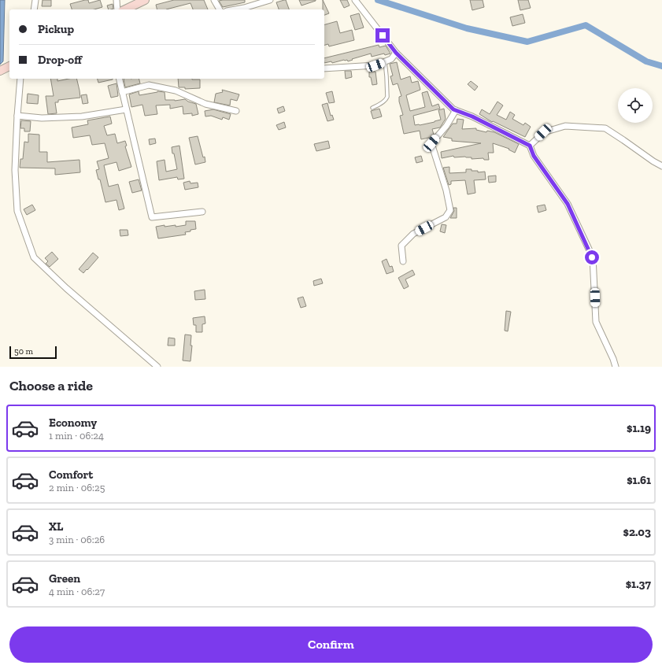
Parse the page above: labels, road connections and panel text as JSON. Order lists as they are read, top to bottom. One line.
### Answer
{"scale_bar":"50 m","page":{"banner":["Pickup","Drop-off"],"scale":"50 m","heading":"Choose a ride","list":[{"name":"Economy","note":"1 min · 06:24","value":"$1.19"},{"name":"Comfort","note":"2 min · 06:25","value":"$1.61"},{"name":"XL","note":"3 min · 06:26","value":"$2.03"},{"name":"Green","note":"4 min · 06:27","value":"$1.37"}],"buttons":"Confirm"}}
